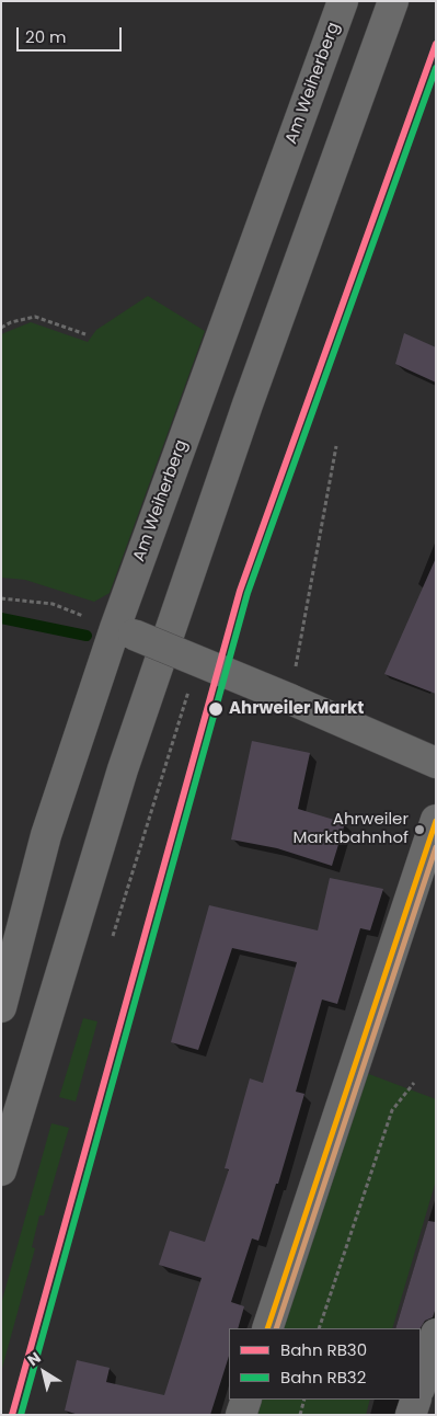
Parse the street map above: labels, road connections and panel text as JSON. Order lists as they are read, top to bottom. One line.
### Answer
{"streets":{"street":["Am Weiherberg"]},"places":["Ahrweiler Markt","Ahrweiler Marktbahnhof"],"lines":["rail line RB30","rail line RB32"],"legend":["Bahn RB30","Bahn RB32"],"scale_bar":"20 m","north":"top left"}
